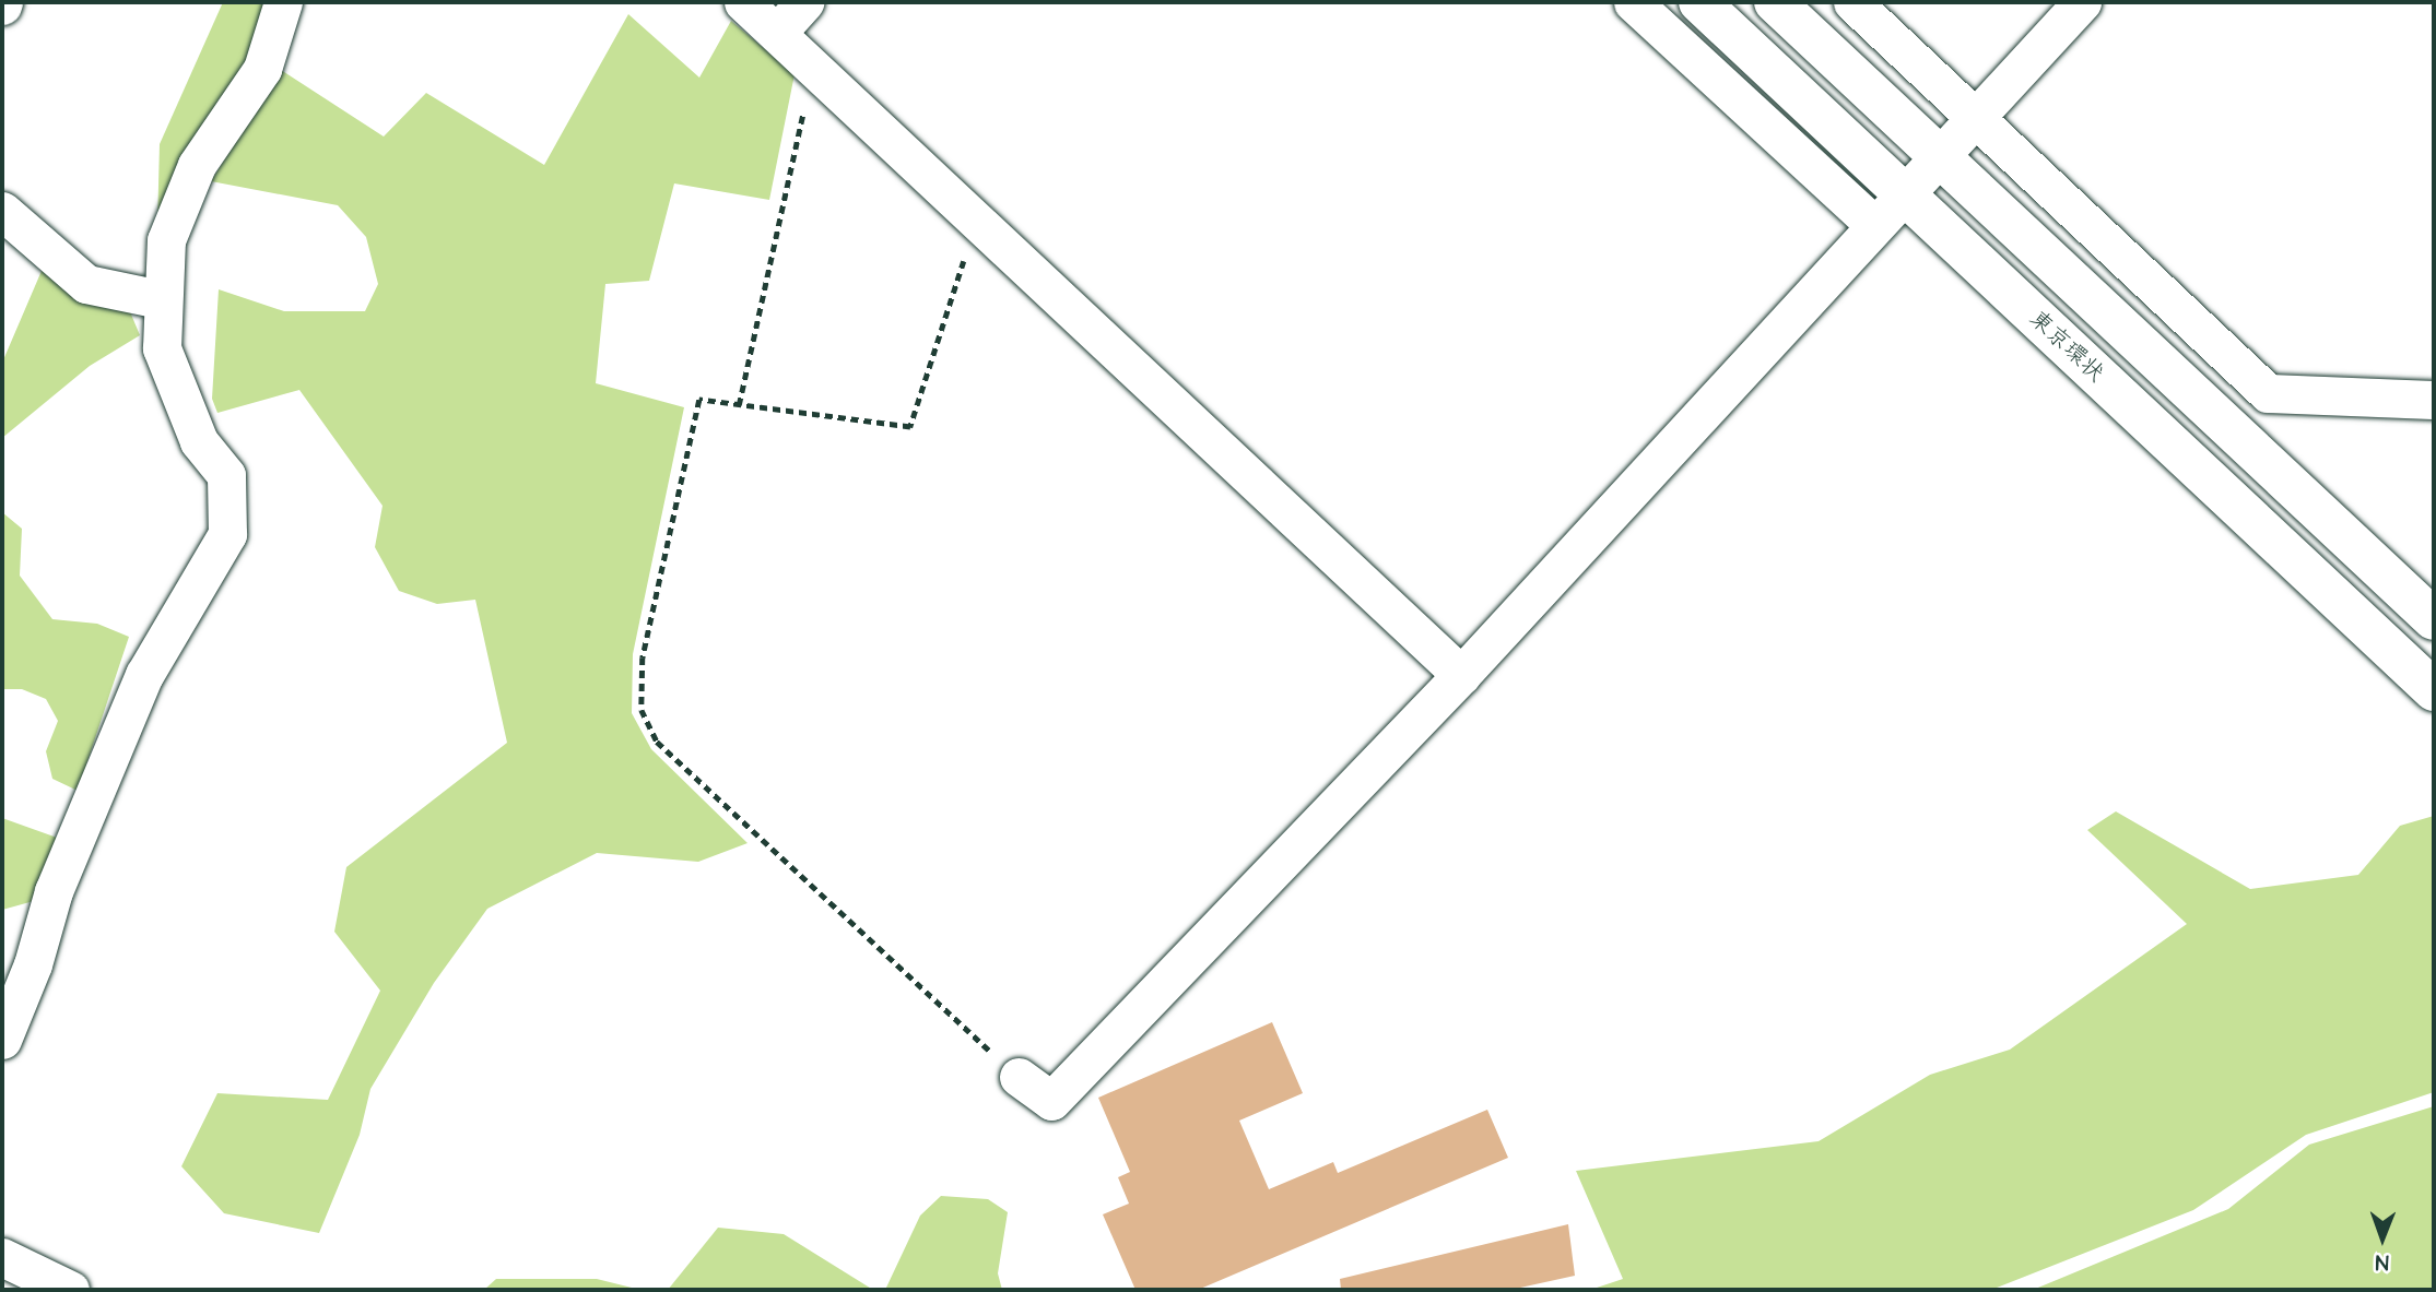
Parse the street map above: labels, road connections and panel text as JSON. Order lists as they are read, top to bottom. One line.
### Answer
{"streets":{"highway":["東京環状"]},"north":"bottom"}
